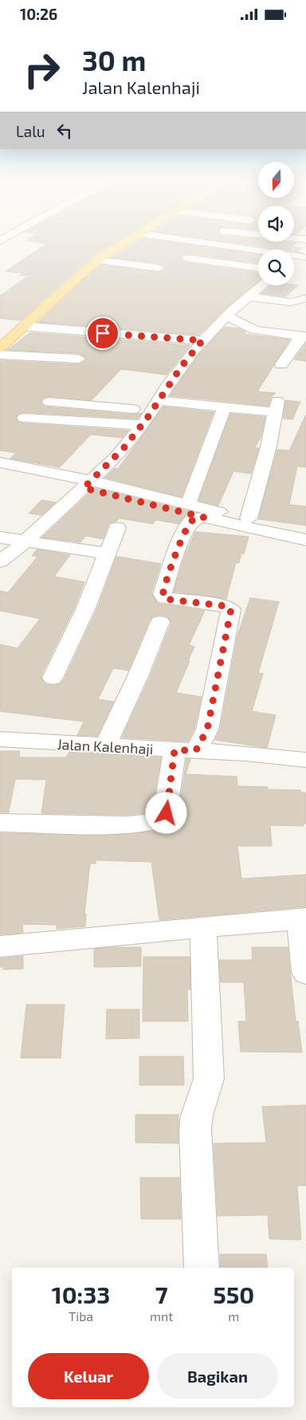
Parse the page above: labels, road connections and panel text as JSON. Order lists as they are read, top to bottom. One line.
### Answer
{"streets":{"street":["Jalan Kalenhaji"]},"north":"bottom","page":{"status":"10:26","turn":["30 m","Jalan Kalenhaji"],"then":"Lalu","eta":["10:33","Tiba","7","mnt","550","m"],"buttons":["Keluar","Bagikan"]}}
